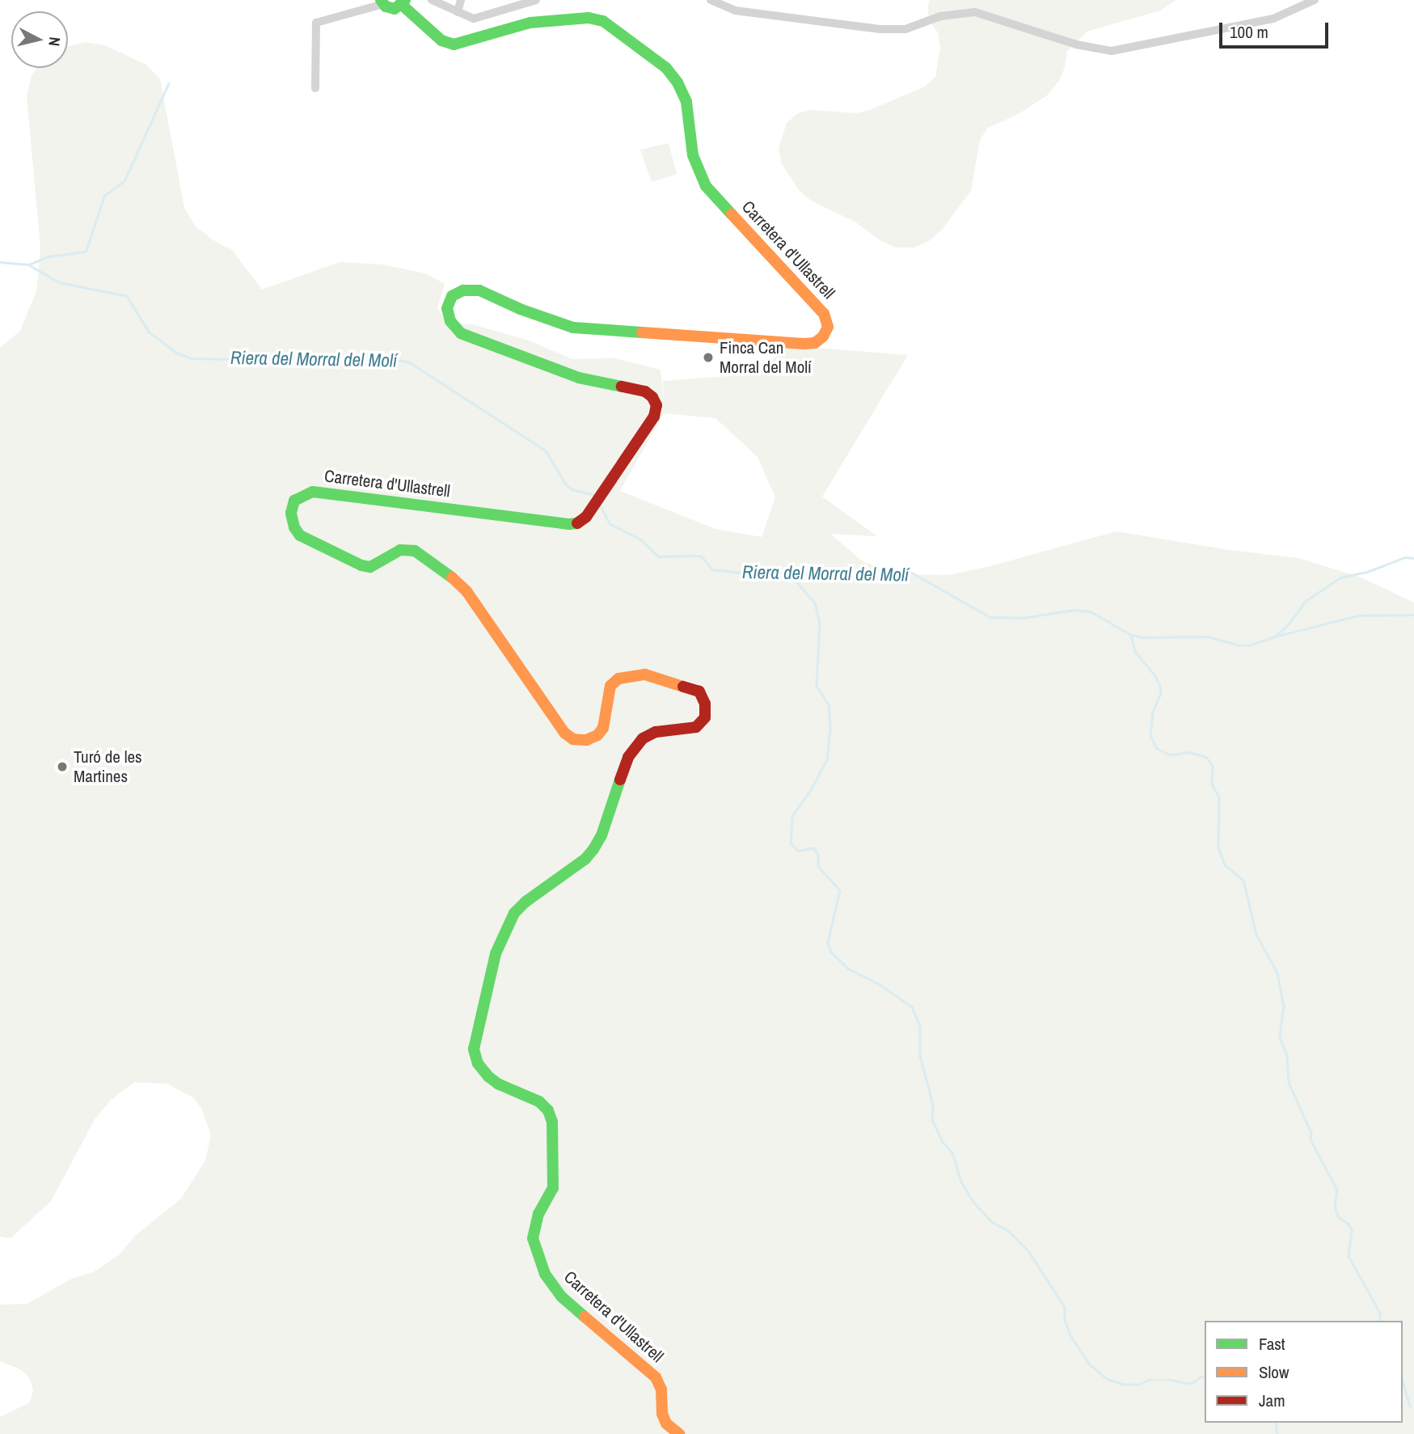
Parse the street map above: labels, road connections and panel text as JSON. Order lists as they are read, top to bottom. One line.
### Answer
{"streets":{"street":["Carretera d'Ullastrell"]},"water":["Riera del Morral del Molí"],"places":["Finca Can Morral del Molí","Turó de les Martines"],"legend":["Fast","Slow","Jam"],"scale_bar":"100 m","north":"right"}
